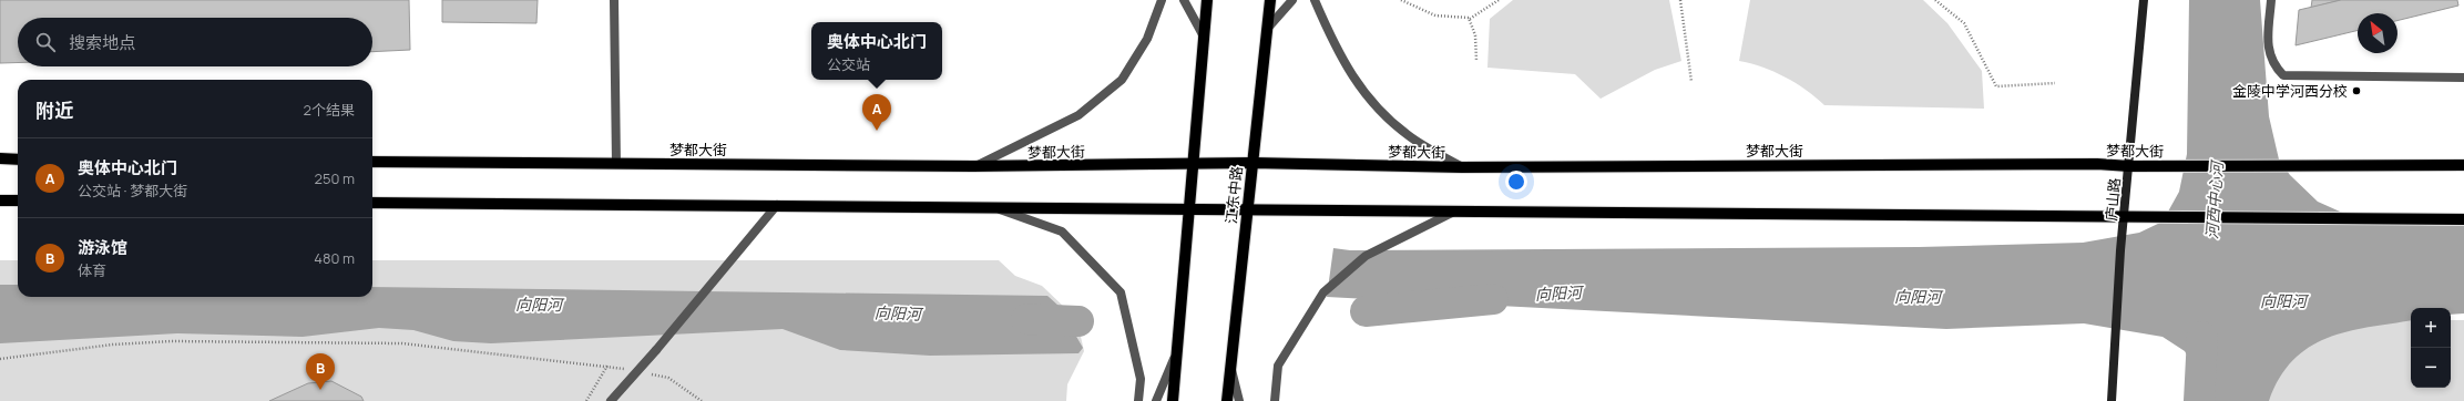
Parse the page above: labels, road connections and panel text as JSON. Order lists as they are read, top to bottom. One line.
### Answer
{"streets":{"main road":["梦都大街","江东中路","庐山路"]},"crossings":[["梦都大街","江东中路"],["梦都大街","庐山路"]],"water":["河西中心河","向阳河"],"places":["金陵中学河西分校"],"north":"top left","page":{"search":"搜索地点","popup":["奥体中心北门","公交站"],"heading":["附近","2个结果"],"pins":["A","B"],"list":[{"mark":"A","name":"奥体中心北门","note":"公交站 · 梦都大街","value":"250 m"},{"mark":"B","name":"游泳馆","note":"体育","value":"480 m"}],"map_buttons":["+","−"]}}
